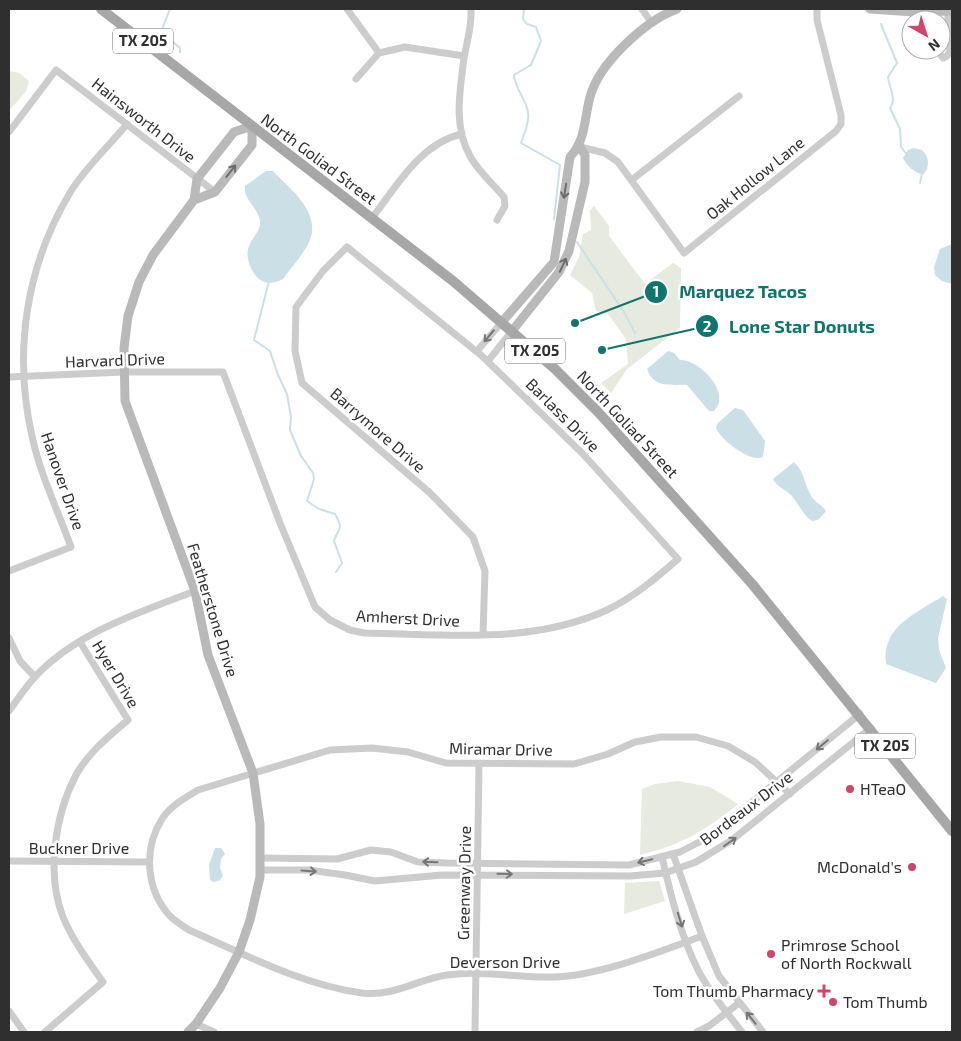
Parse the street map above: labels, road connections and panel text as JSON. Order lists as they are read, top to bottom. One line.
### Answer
{"streets":{"main road":["TX 205","North Goliad Street"],"street":["Hainsworth Drive","Oak Hollow Lane","Harvard Drive","Barlass Drive","Barrymore Drive","Hanover Drive","Featherstone Drive","Amherst Drive","Hyer Drive","Miramar Drive","Bordeaux Drive","Buckner Drive","Greenway Drive","Deverson Drive"]},"crossings":[["Hainsworth Drive","Hanover Drive"],["Hainsworth Drive","Featherstone Drive"],["North Goliad Street","Bordeaux Drive"],["Harvard Drive","Hanover Drive"],["Harvard Drive","Featherstone Drive"],["Harvard Drive","Amherst Drive"],["Barlass Drive","Barrymore Drive"],["Barlass Drive","Amherst Drive"],["Barrymore Drive","Amherst Drive"],["Featherstone Drive","Miramar Drive"],["Featherstone Drive","Bordeaux Drive"],["Featherstone Drive","Deverson Drive"],["Hyer Drive","Buckner Drive"],["Miramar Drive","Bordeaux Drive"],["Miramar Drive","Buckner Drive"],["Miramar Drive","Greenway Drive"],["Miramar Drive","Deverson Drive"],["Bordeaux Drive","Greenway Drive"],["Buckner Drive","Deverson Drive"],["Greenway Drive","Deverson Drive"]],"places":{"other":["Marquez Tacos","Lone Star Donuts","HTeaO","McDonald's","Primrose School of North Rockwall","Tom Thumb"],"health":["Tom Thumb Pharmacy"]},"north":"bottom right"}
